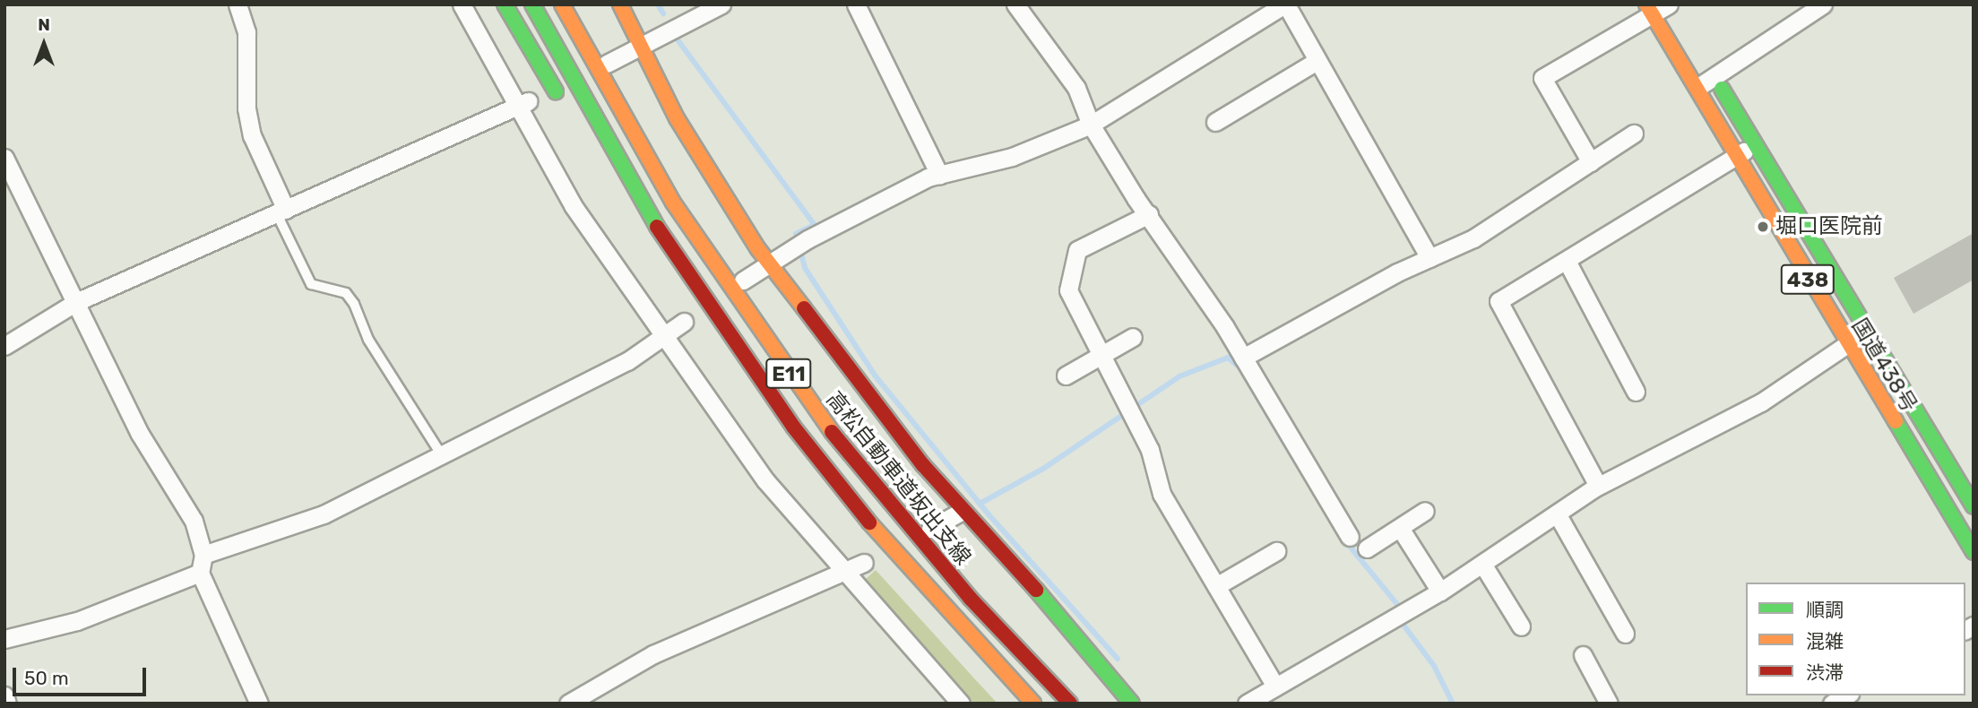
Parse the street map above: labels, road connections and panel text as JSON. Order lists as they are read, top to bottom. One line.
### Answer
{"streets":{"main road":["438","国道438号","E11","高松自動車道坂出支線"]},"places":["堀口医院前"],"legend":["順調","混雑","渋滞"],"scale_bar":"50 m","north":"top"}
